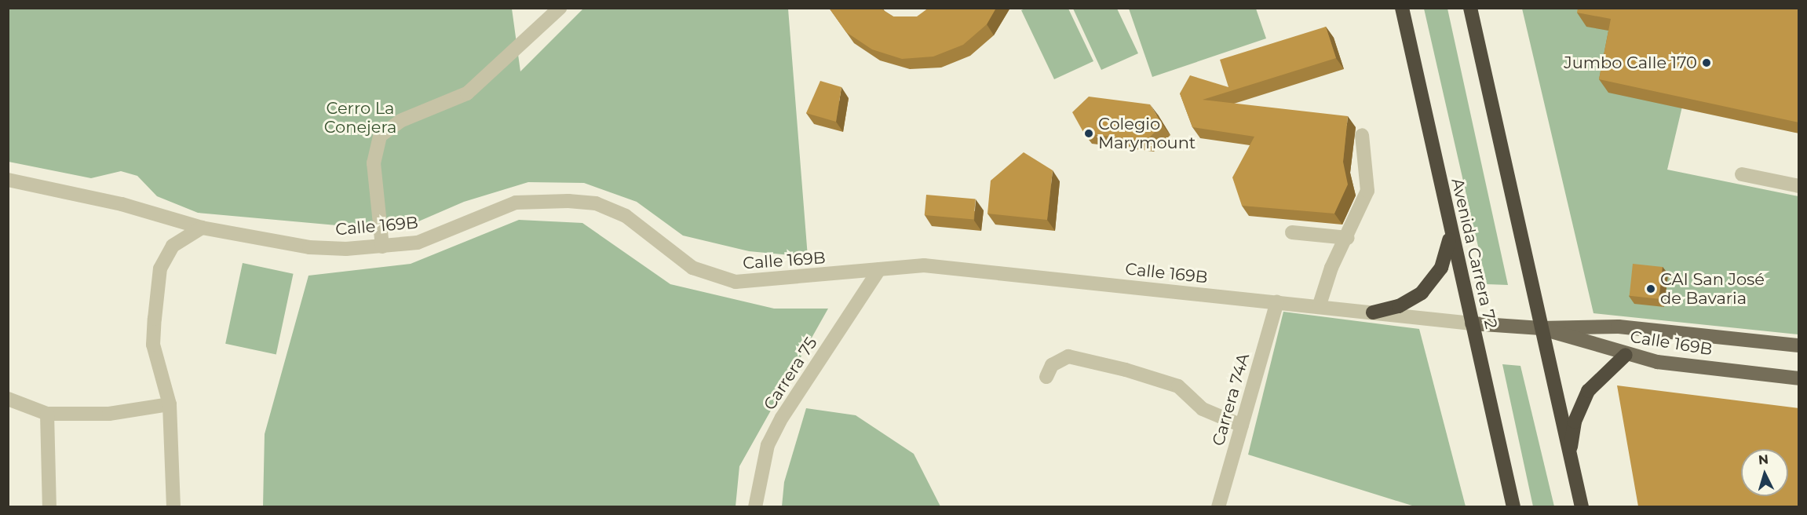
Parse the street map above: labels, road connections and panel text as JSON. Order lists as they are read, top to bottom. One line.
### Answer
{"streets":{"highway":["Avenida Carrera 72"],"main road":["Calle 169B"],"street":["Carrera 75","Carrera 74A"]},"crossings":[["Calle 169B","Avenida Carrera 72"],["Calle 169B","Carrera 75"],["Calle 169B","Carrera 74A"]],"parks":["Cerro La Conejera"],"places":["Jumbo Calle 170","Colegio Marymount","CAI San José de Bavaria"],"north":"top"}
